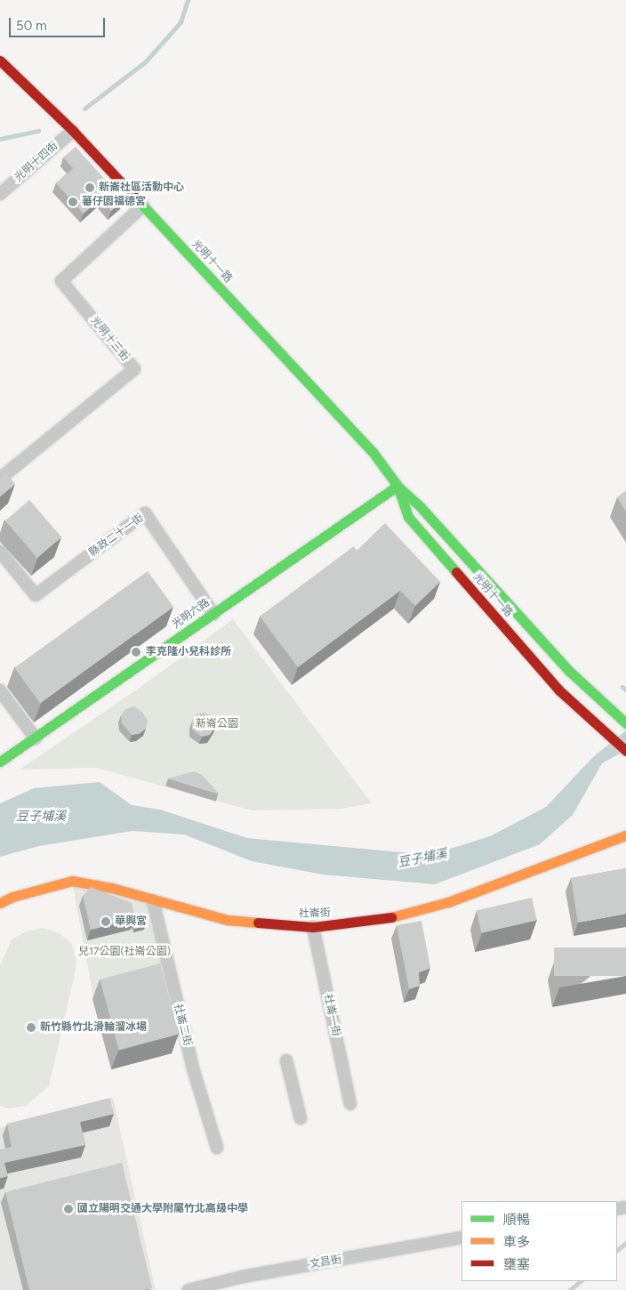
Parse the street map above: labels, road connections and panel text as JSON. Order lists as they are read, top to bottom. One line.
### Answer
{"streets":{"street":["光明十四街","光明十一路","光明十三街","縣政二十一街","光明六路","社崙街","社崙一街","社崙二街","文昌街"]},"crossings":[["光明十四街","光明十一路"],["光明十一路","光明十三街"],["光明十一路","光明六路"],["縣政二十一街","光明六路"],["社崙街","社崙一街"],["社崙街","社崙二街"]],"water":["豆子埔溪"],"parks":["新崙公園","兒17公園(社崙公園)"],"places":["新崙社區活動中心","蕃仔園福德宮","李克隆小兒科診所","華興宮","新竹縣竹北滑輪溜冰場","國立陽明交通大學附屬竹北高級中學"],"legend":["順暢","車多","壅塞"],"scale_bar":"50 m"}
